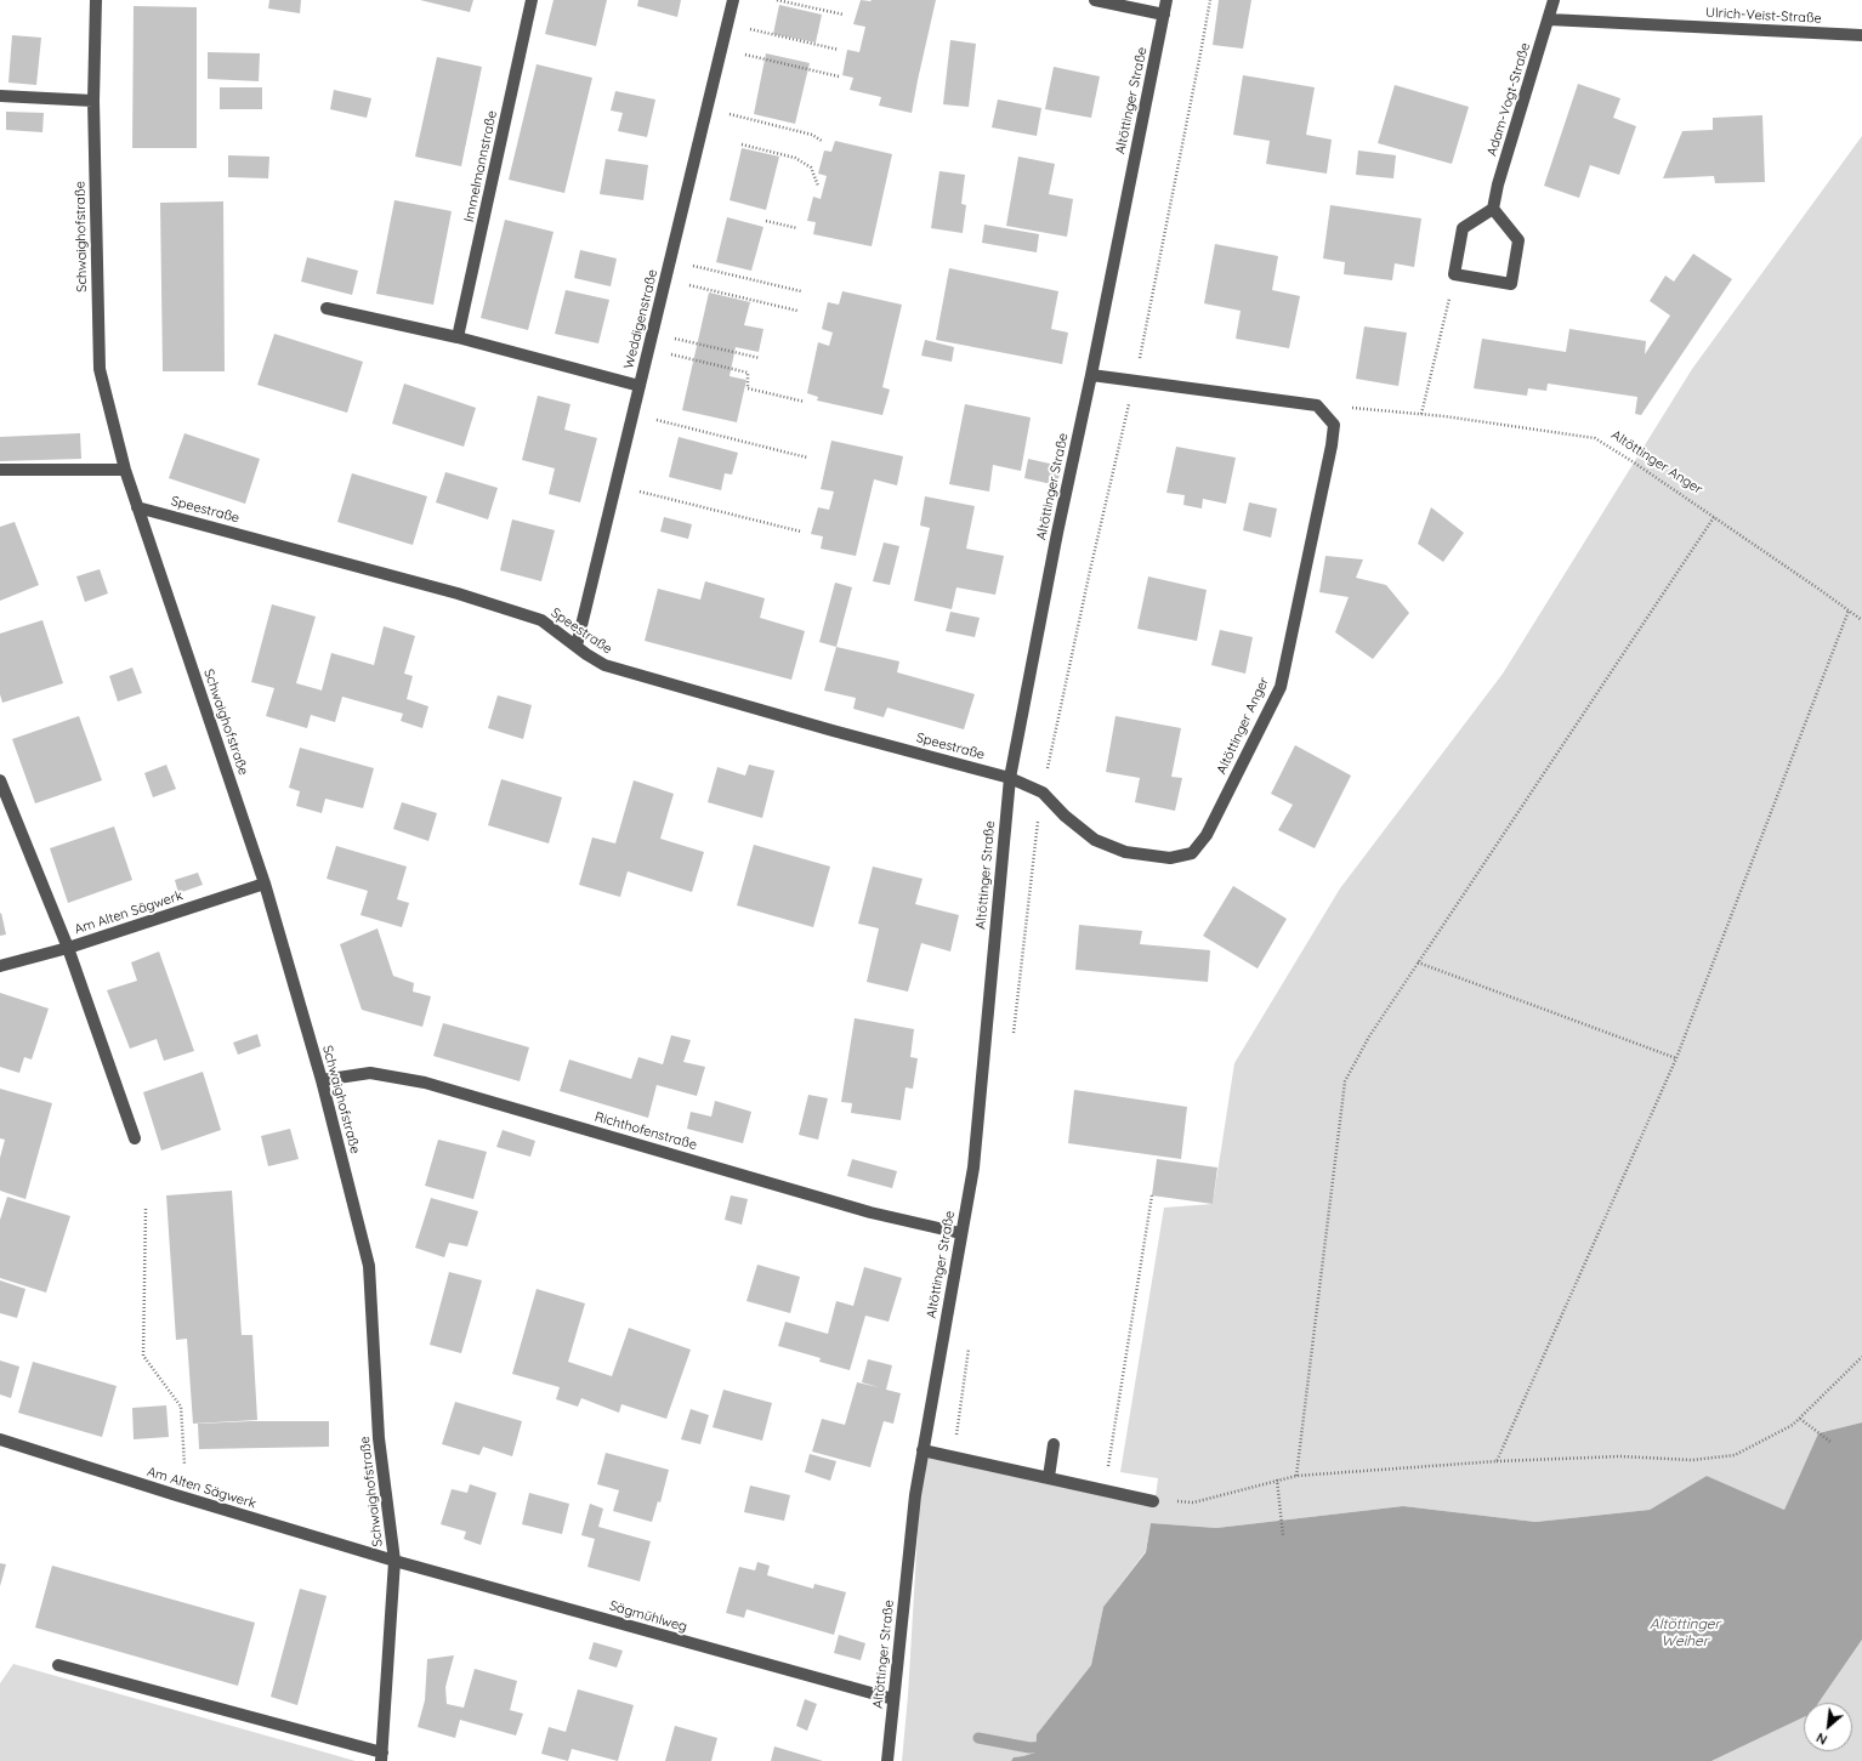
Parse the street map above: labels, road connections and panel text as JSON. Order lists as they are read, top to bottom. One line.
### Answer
{"streets":{"street":["Ulrich-Veist-Straße","Adam-Vogt-Straße","Altöttinger Straße","Immelmannstraße","Schwaighofstraße","Weddigenstraße","Altöttinger Anger","Speestraße","Am Alten Sägwerk","Richthofenstraße","Sägmühlweg"]},"crossings":[["Ulrich-Veist-Straße","Adam-Vogt-Straße"],["Altöttinger Straße","Altöttinger Anger"],["Altöttinger Straße","Speestraße"],["Altöttinger Straße","Richthofenstraße"],["Altöttinger Straße","Sägmühlweg"],["Schwaighofstraße","Speestraße"],["Schwaighofstraße","Am Alten Sägwerk"],["Schwaighofstraße","Richthofenstraße"],["Schwaighofstraße","Sägmühlweg"],["Weddigenstraße","Speestraße"],["Altöttinger Anger","Speestraße"],["Am Alten Sägwerk","Sägmühlweg"]],"water":["Altöttinger Weiher"],"north":"bottom left"}
